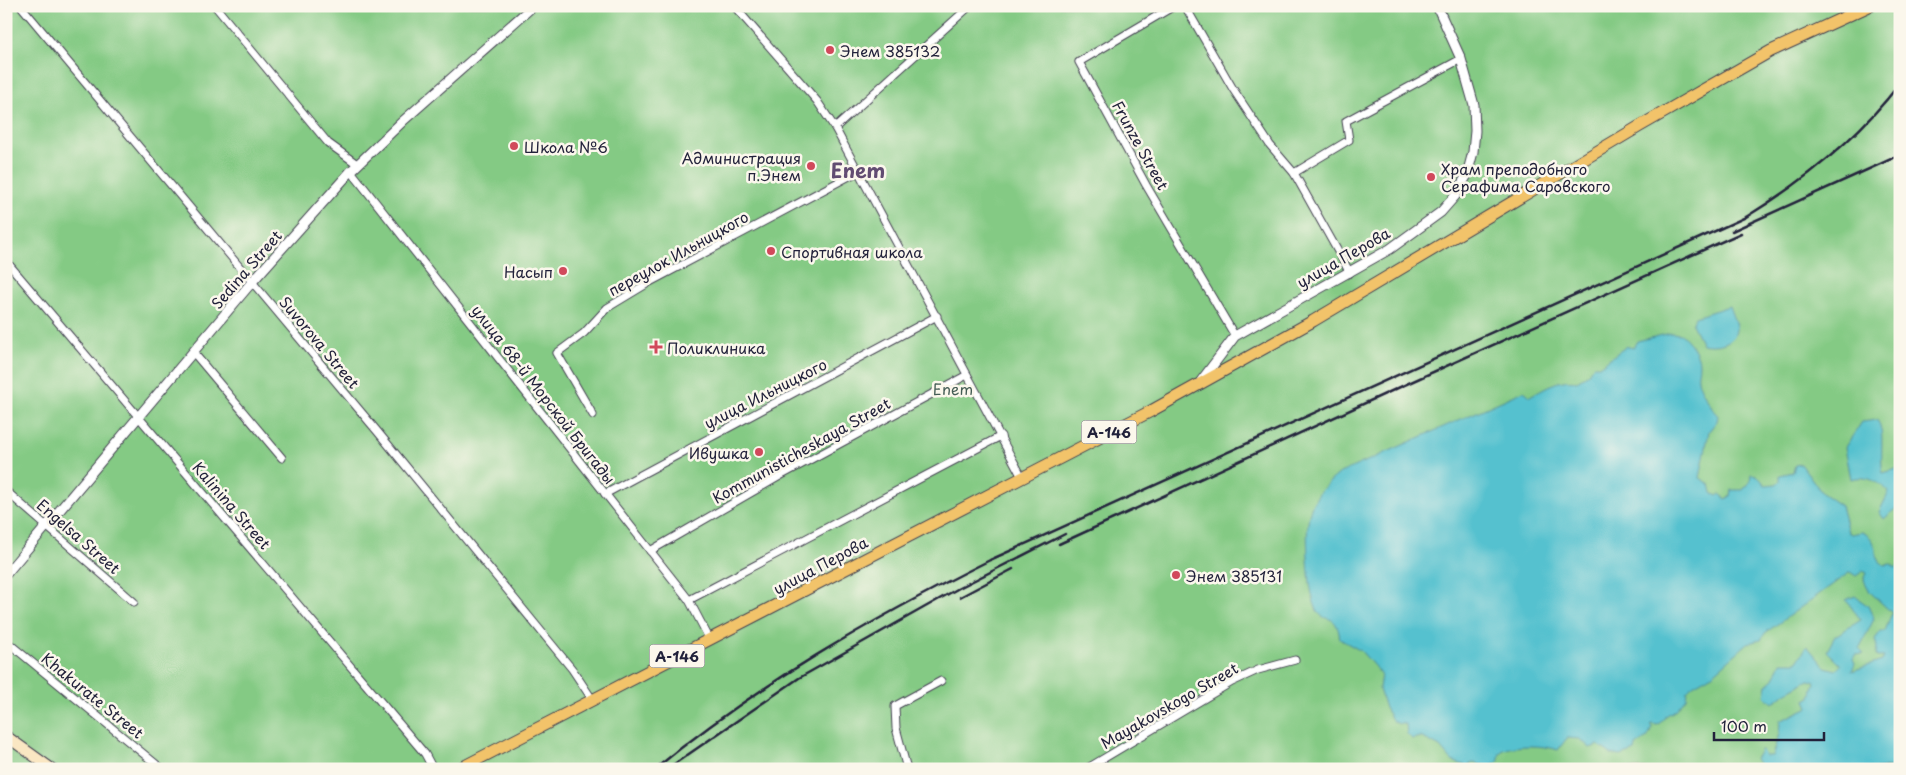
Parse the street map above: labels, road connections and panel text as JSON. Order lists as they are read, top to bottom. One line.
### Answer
{"streets":{"highway":["улица Перова","А-146"],"street":["Frunze Street","переулок Ильницкого","Sedina Street","Suvorova Street","улица Ильницкого","улица 68-й Морской Бригады","Kommunisticheskaya Street","Kalinina Street","Engelsa Street","Khakurate Street","Mayakovskogo Street"]},"crossings":[["Frunze Street","улица Перова"],["улица Перова","Suvorova Street"],["улица Перова","улица 68-й Морской Бригады"],["Sedina Street","Suvorova Street"],["Sedina Street","улица 68-й Морской Бригады"],["Sedina Street","Kalinina Street"],["Sedina Street","Engelsa Street"],["улица Ильницкого","улица 68-й Морской Бригады"],["улица 68-й Морской Бригады","Kommunisticheskaya Street"]],"districts":["Enem"],"parks":["Enem"],"places":{"other":["Энем 385132","Школа №6","Администрация п.Энем","Храм преподобного Серафима Саровского","Спортивная школа","Насып","Ивушка","Энем 385131"],"health":["Поликлиника"]},"scale_bar":"100 m"}
